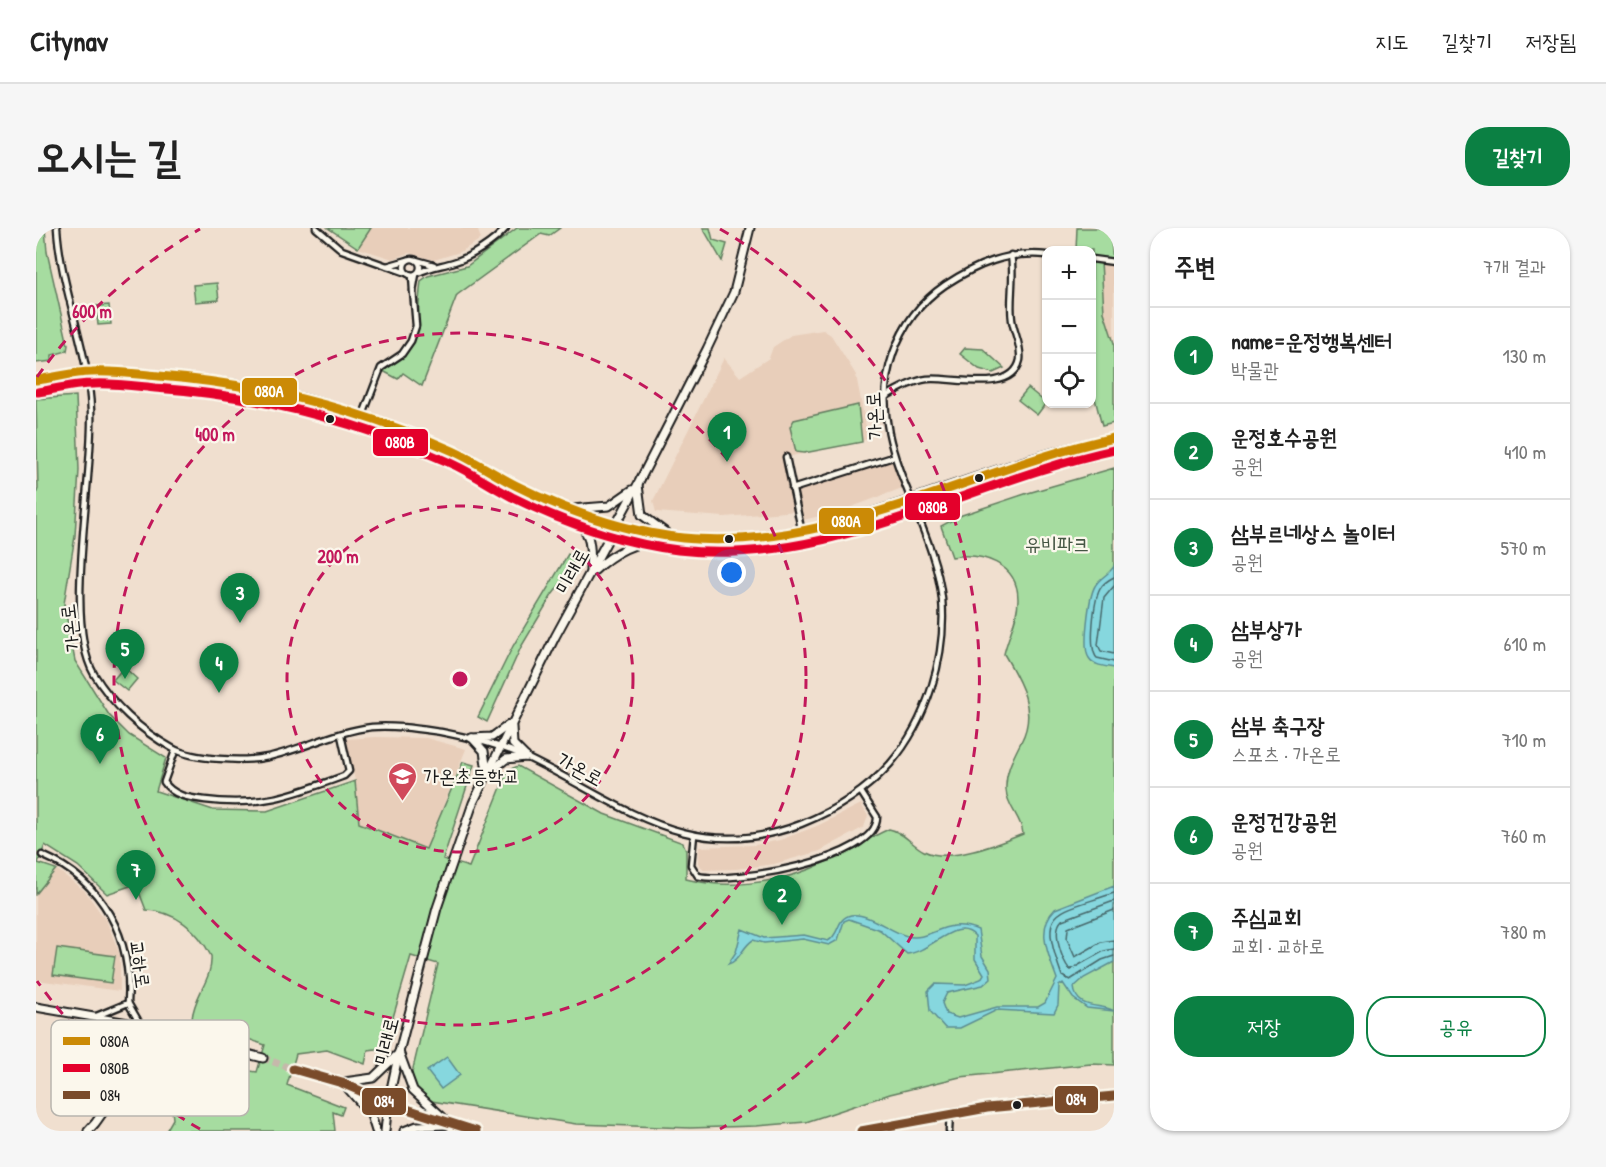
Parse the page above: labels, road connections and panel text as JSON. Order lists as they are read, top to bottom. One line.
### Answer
{"streets":{"street":["가온로","미래로","교하로"]},"crossings":[["가온로","미래로"]],"parks":["유비파크"],"places":{"school or university":["가온초등학교"]},"lines":["transit line 080A","transit line 080B","transit line 084"],"legend":["080A","080B","084"],"page":{"header":"Citynav","nav":["지도","길찾기","저장됨"],"title":"오시는 길","buttons":["길찾기",["저장","공유"]],"heading":["주변","7개 결과"],"map_buttons":["+","−"],"list":[{"mark":"1","name":"name=운정행복센터","note":"박물관","value":"130 m"},{"mark":"2","name":"운정호수공원","note":"공원","value":"410 m"},{"mark":"3","name":"삼부르네상스 놀이터","note":"공원","value":"570 m"},{"mark":"4","name":"삼부상가","note":"공원","value":"610 m"},{"mark":"5","name":"삼부 축구장","note":"스포츠 · 가온로","value":"710 m"},{"mark":"6","name":"운정건강공원","note":"공원","value":"760 m"},{"mark":"7","name":"주심교회","note":"교회 · 교하로","value":"780 m"}],"pins":["1","3","5","4","6","7","2"]},"rings":["600 m","400 m","200 m"]}
